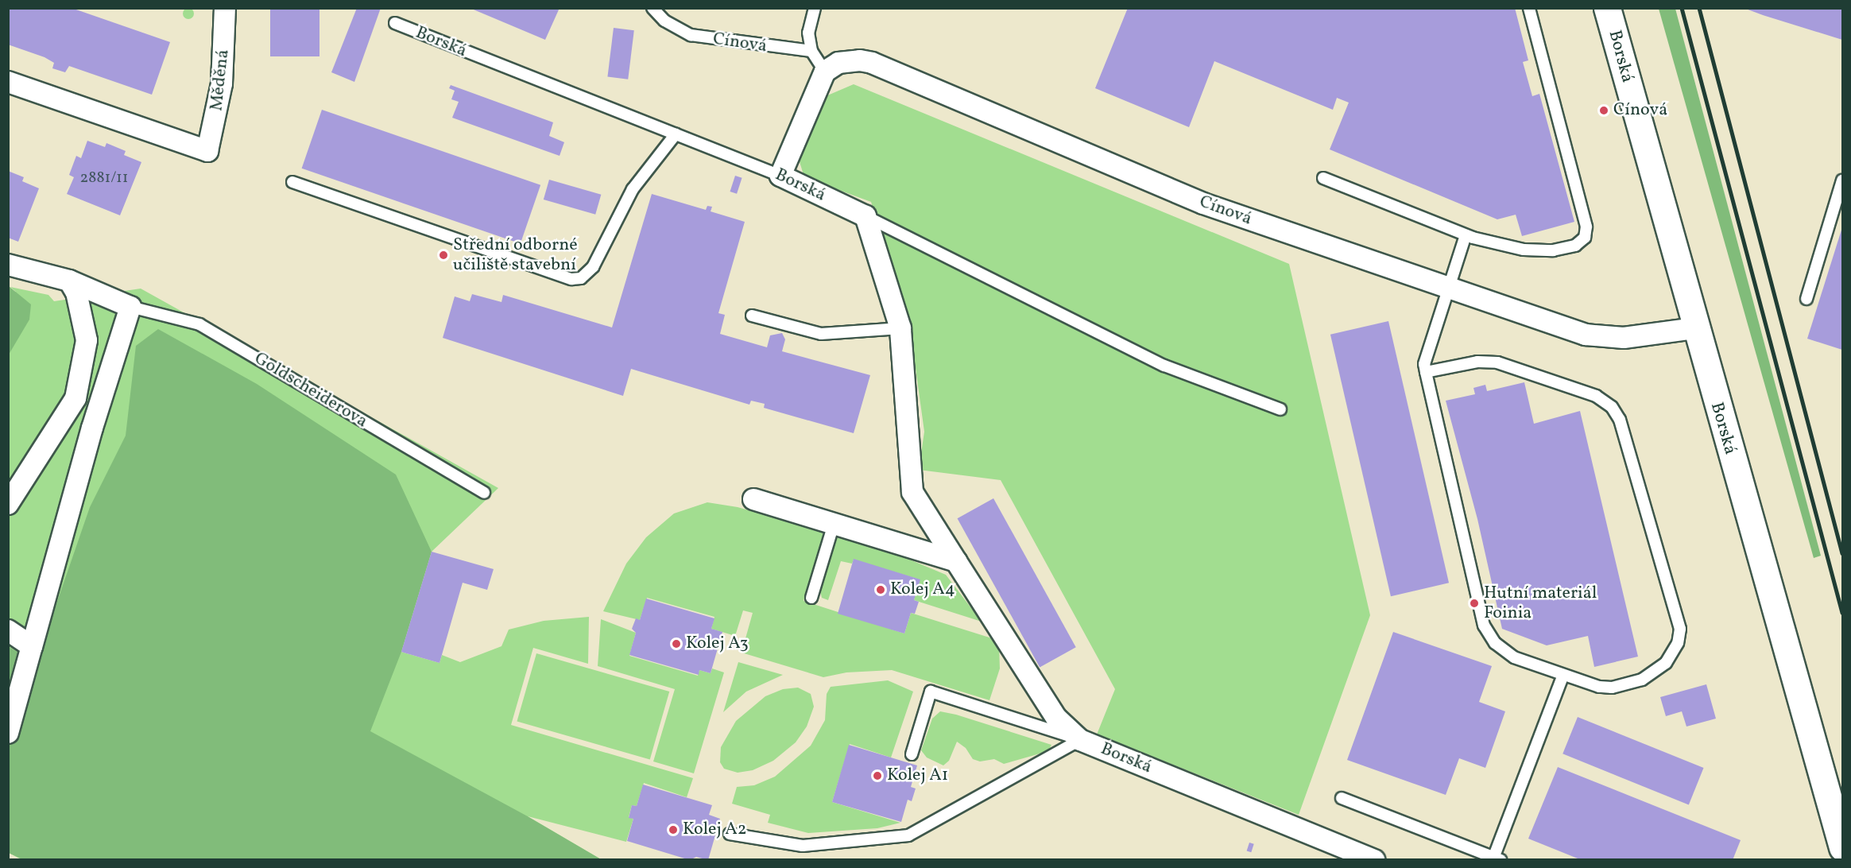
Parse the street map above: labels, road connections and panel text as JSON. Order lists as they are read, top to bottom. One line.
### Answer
{"streets":{"street":["Borská","Cínová","Měděná","Goldscheiderova"]},"crossings":[["Borská","Cínová"]],"places":["Cínová","Střední odborné učiliště stavební","Kolej A4","Hutní materiál Foinia","Kolej A3","Kolej A1","Kolej A2"],"house_numbers":["2881/11"]}
